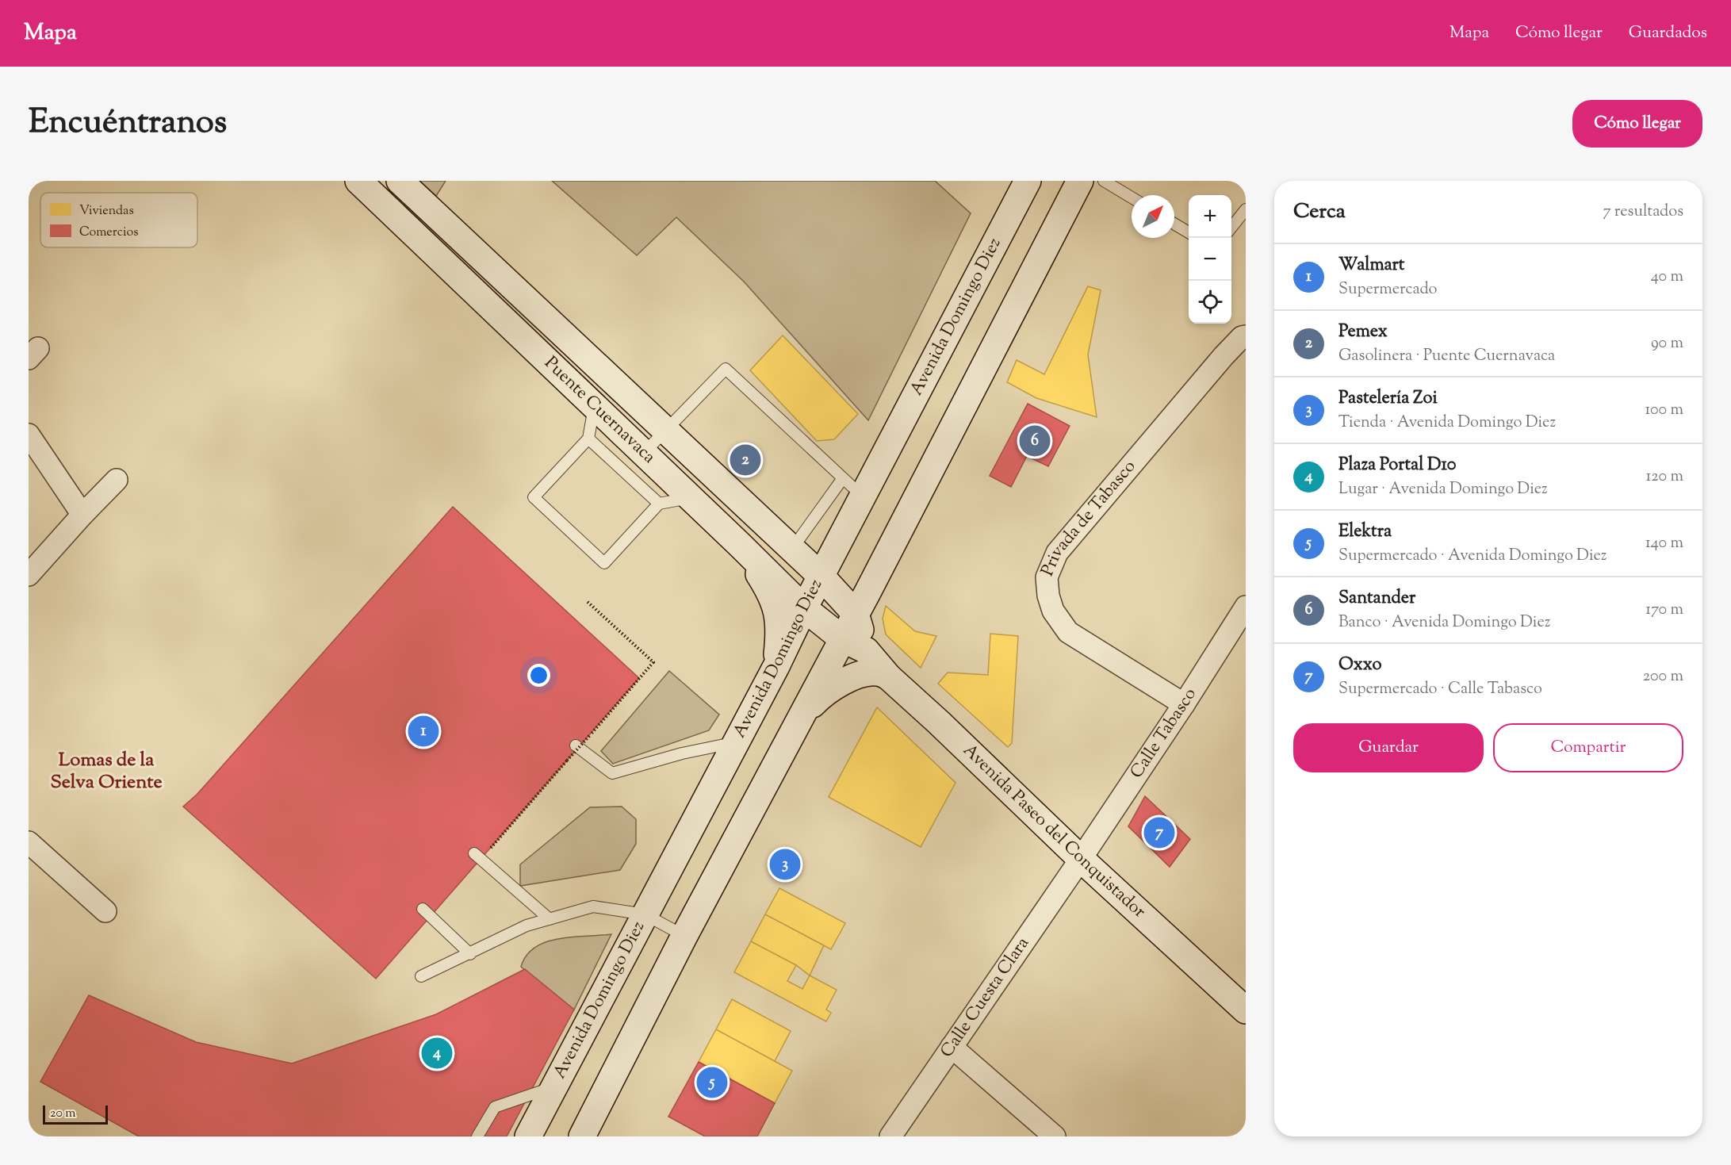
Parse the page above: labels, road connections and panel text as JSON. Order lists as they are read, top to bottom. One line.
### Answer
{"streets":{"main road":["Avenida Domingo Diez","Puente Cuernavaca","Avenida Paseo del Conquistador"],"street":["Privada de Tabasco","Calle Tabasco","Calle Cuesta Clara"]},"crossings":[["Avenida Domingo Diez","Puente Cuernavaca"],["Puente Cuernavaca","Avenida Paseo del Conquistador"],["Privada de Tabasco","Calle Tabasco"],["Calle Tabasco","Avenida Paseo del Conquistador"],["Calle Tabasco","Calle Cuesta Clara"],["Avenida Paseo del Conquistador","Calle Cuesta Clara"]],"districts":["Lomas de la Selva Oriente"],"legend":["Viviendas","Comercios"],"scale_bar":"20 m","north":"top right","page":{"header":"Mapa","nav":["Mapa","Cómo llegar","Guardados"],"title":"Encuéntranos","buttons":["Cómo llegar",["Guardar","Compartir"]],"heading":["Cerca","7 resultados"],"map_buttons":["+","−"],"list":[{"mark":"1","name":"Walmart","note":"Supermercado","value":"40 m"},{"mark":"2","name":"Pemex","note":"Gasolinera · Puente Cuernavaca","value":"90 m"},{"mark":"3","name":"Pastelería Zoi","note":"Tienda · Avenida Domingo Diez","value":"100 m"},{"mark":"4","name":"Plaza Portal D10","note":"Lugar · Avenida Domingo Diez","value":"120 m"},{"mark":"5","name":"Elektra","note":"Supermercado · Avenida Domingo Diez","value":"140 m"},{"mark":"6","name":"Santander","note":"Banco · Avenida Domingo Diez","value":"170 m"},{"mark":"7","name":"Oxxo","note":"Supermercado · Calle Tabasco","value":"200 m"}],"pins":["6","2","1","7","3","4","5"],"scale":"20 m"}}
